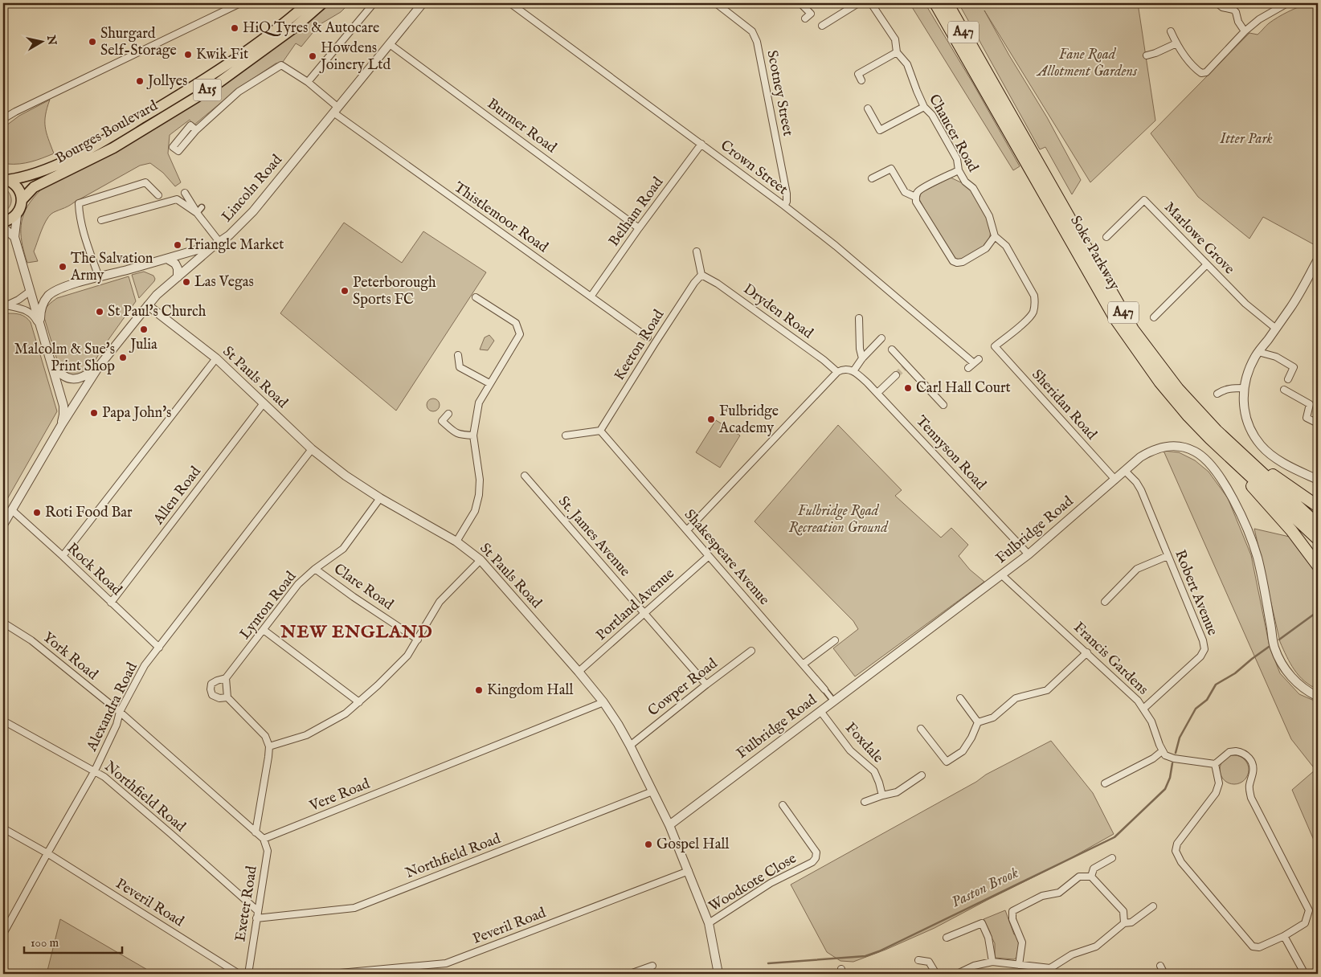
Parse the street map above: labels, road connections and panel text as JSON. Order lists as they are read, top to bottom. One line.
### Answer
{"streets":{"highway":["A47","Soke Parkway"],"main road":["A15","Bourges Boulevard"],"street":["Scotney Street","Burmer Road","Chaucer Road","Crown Street","Lincoln Road","Belham Road","Thistlemoor Road","Marlowe Grove","Dryden Road","Keeton Road","St Pauls Road","Sheridan Road","Tennyson Road","Allen Road","Fulbridge Road","St. James Avenue","Shakespeare Avenue","Rock Road","Clare Road","Robert Avenue","Portland Avenue","Lynton Road","York Road","Francis Gardens","Cowper Road","Alexandra Road","Foxdale","Vere Road","Northfield Road","Woodcote Close","Peveril Road","Exeter Road"]},"crossings":[["A47","Soke Parkway"],["Scotney Street","Crown Street"],["Burmer Road","Lincoln Road"],["Burmer Road","Belham Road"],["Chaucer Road","Sheridan Road"],["Crown Street","Belham Road"],["Lincoln Road","Thistlemoor Road"],["Lincoln Road","St Pauls Road"],["Lincoln Road","Rock Road"],["Belham Road","Thistlemoor Road"],["Thistlemoor Road","Keeton Road"],["Dryden Road","Keeton Road"],["Keeton Road","Shakespeare Avenue"],["St Pauls Road","Allen Road"],["St Pauls Road","Fulbridge Road"],["St Pauls Road","Portland Avenue"],["St Pauls Road","Lynton Road"],["St Pauls Road","Cowper Road"],["St Pauls Road","Alexandra Road"],["St Pauls Road","Vere Road"],["St Pauls Road","Northfield Road"],["St Pauls Road","Woodcote Close"],["St Pauls Road","Peveril Road"],["Sheridan Road","Fulbridge Road"],["Tennyson Road","Fulbridge Road"],["Allen Road","Rock Road"],["Fulbridge Road","Shakespeare Avenue"],["Fulbridge Road","Robert Avenue"],["Fulbridge Road","Francis Gardens"],["Fulbridge Road","Foxdale"],["St. James Avenue","Portland Avenue"],["St. James Avenue","Cowper Road"],["Shakespeare Avenue","Portland Avenue"],["Rock Road","Alexandra Road"],["Clare Road","Lynton Road"],["Robert Avenue","Francis Gardens"],["York Road","Alexandra Road"],["Alexandra Road","Northfield Road"],["Alexandra Road","Peveril Road"],["Vere Road","Exeter Road"],["Northfield Road","Exeter Road"]],"districts":["NEW ENGLAND"],"water":["Paston Brook"],"parks":["Fane Road Allotment Gardens","Itter Park","Fulbridge Road Recreation Ground"],"places":["HiQ Tyres & Autocare","Shurgard Self-Storage","Kwik Fit","Howdens Joinery Ltd","Jollyes","Triangle Market","The Salvation Army","Las Vegas","Peterborough Sports FC","St Paul's Church","Julia","Malcolm & Sue's Print Shop","Carl Hall Court","Papa John's","Fulbridge Academy","Roti Food Bar","Kingdom Hall","Gospel Hall"],"scale_bar":"100 m","north":"right"}
